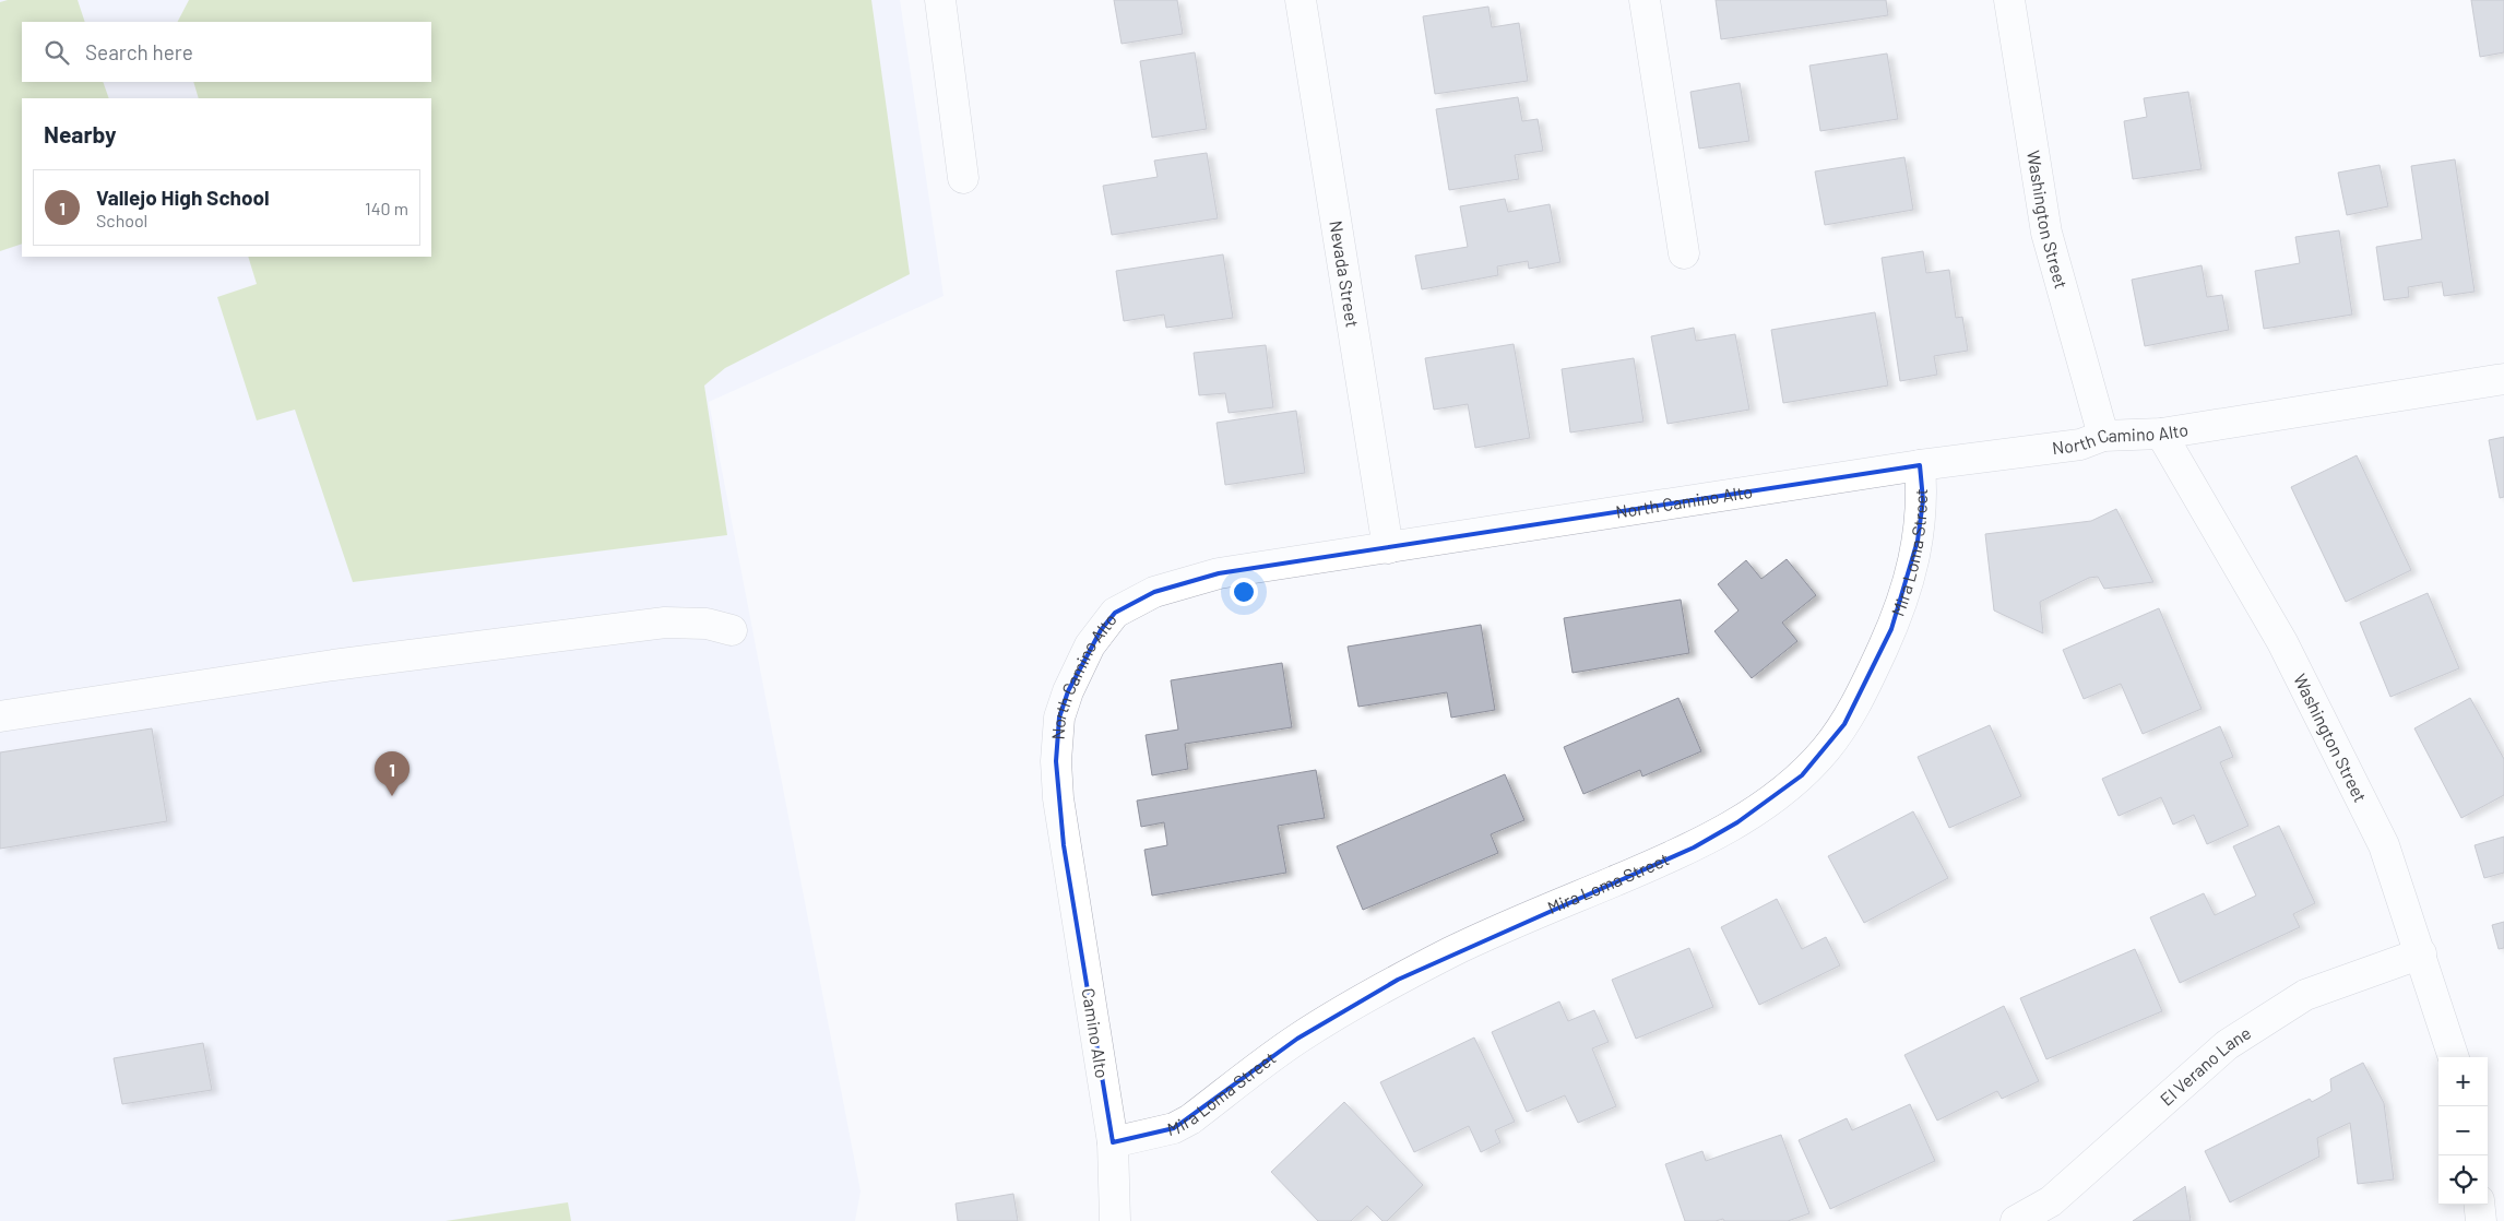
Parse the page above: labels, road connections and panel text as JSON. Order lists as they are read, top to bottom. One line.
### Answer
{"streets":{"street":["Washington Street","Nevada Street","North Camino Alto","Mira Loma Street","Camino Alto","El Verano Lane"]},"crossings":[["Washington Street","North Camino Alto"],["Washington Street","El Verano Lane"],["Nevada Street","North Camino Alto"],["North Camino Alto","Mira Loma Street"],["North Camino Alto","Camino Alto"],["Mira Loma Street","Camino Alto"]],"page":{"search":"Search here","heading":"Nearby","list":[{"mark":"1","name":"Vallejo High School","note":"School","value":"140 m"}],"pins":"1","map_buttons":["+","−"]}}
